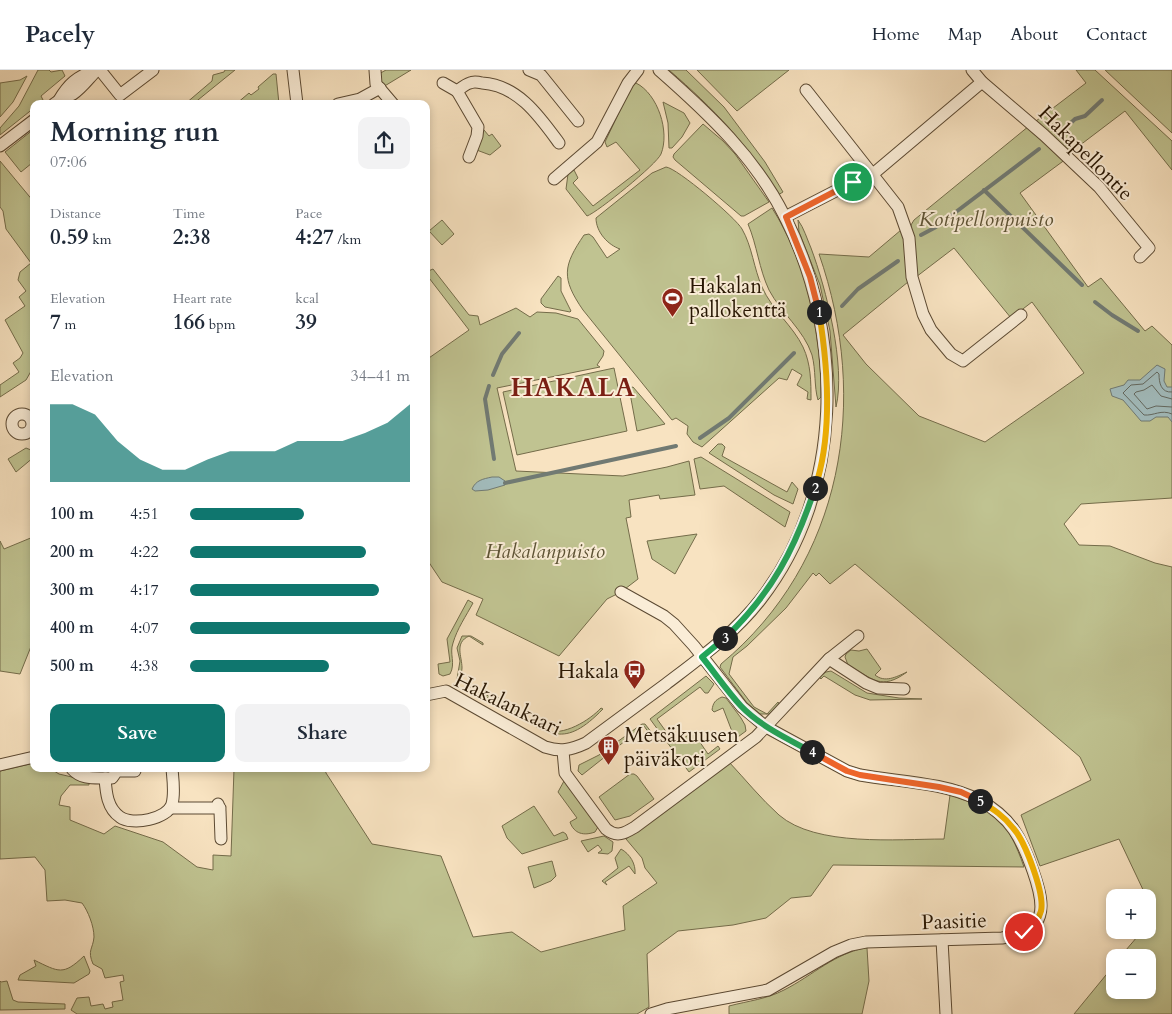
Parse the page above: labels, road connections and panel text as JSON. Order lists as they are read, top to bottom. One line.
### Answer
{"streets":{"street":["Hakapellontie","Hakalankaari","Paasitie"]},"crossings":[["Hakalankaari","Paasitie"]],"districts":["HAKALA"],"parks":["Kotipellonpuisto","Hakalanpuisto"],"places":{"sports":["Hakalan pallokenttä"],"bus stop":["Hakala"],"building":["Metsäkuusen päiväkoti"]},"page":{"header":"Pacely","nav":["Home","Map","About","Contact"],"heading":["Morning run","07:06"],"stats":[["Distance","0.59 km"],["Time","2:38"],["Pace","4:27 /km"],["Elevation","7 m"],["Heart rate","166 bpm"],["kcal","39"]],"pins":["1","2","3","4","5"],"chart":["Elevation","34–41 m"],"list":[{"name":"100 m","note":"4:51"},{"name":"200 m","note":"4:22"},{"name":"300 m","note":"4:17"},{"name":"400 m","note":"4:07"},{"name":"500 m","note":"4:38"}],"buttons":["Save","Share"],"map_buttons":["+","−"]}}
